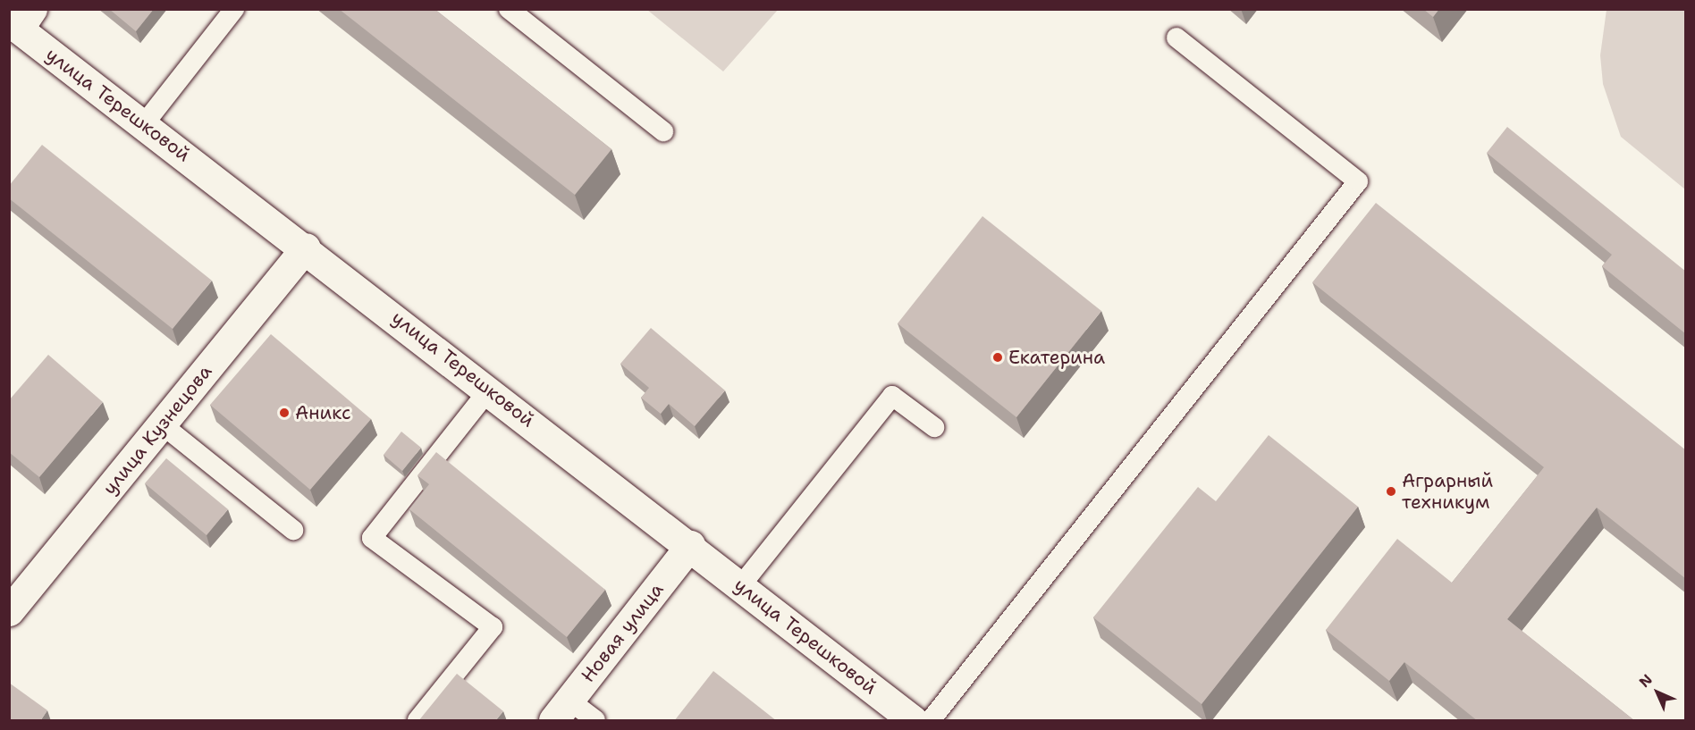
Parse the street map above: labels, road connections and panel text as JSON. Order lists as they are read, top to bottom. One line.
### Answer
{"streets":{"main road":["улица Терешковой","улица Кузнецова","Новая улица"]},"crossings":[["улица Терешковой","улица Кузнецова"],["улица Терешковой","Новая улица"]],"places":["Екатерина","Аникс","Аграрный техникум"],"north":"top left"}
